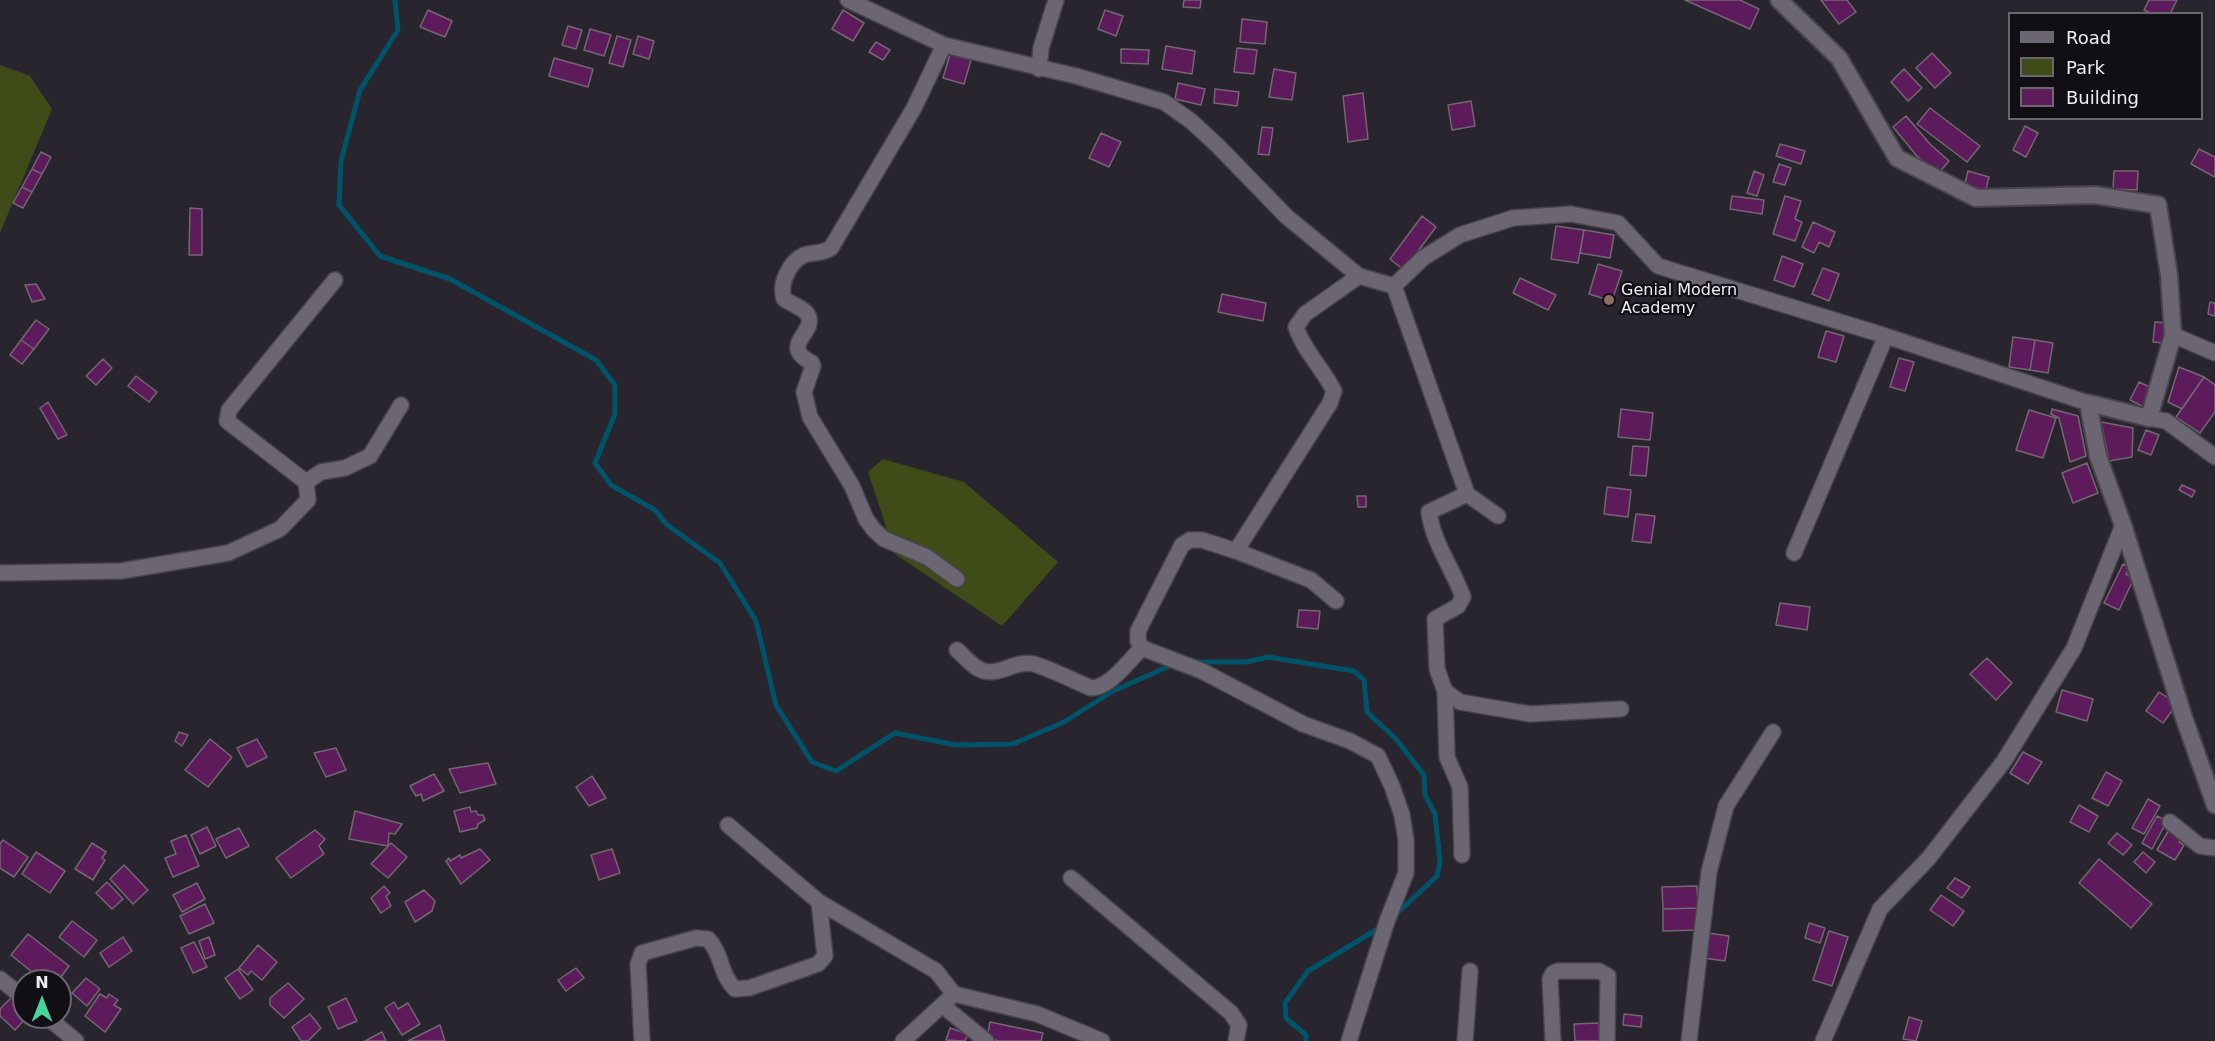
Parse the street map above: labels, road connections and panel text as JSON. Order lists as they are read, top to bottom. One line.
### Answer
{"places":["Genial Modern Academy"],"legend":["Road","Park","Building"],"north":"top"}
